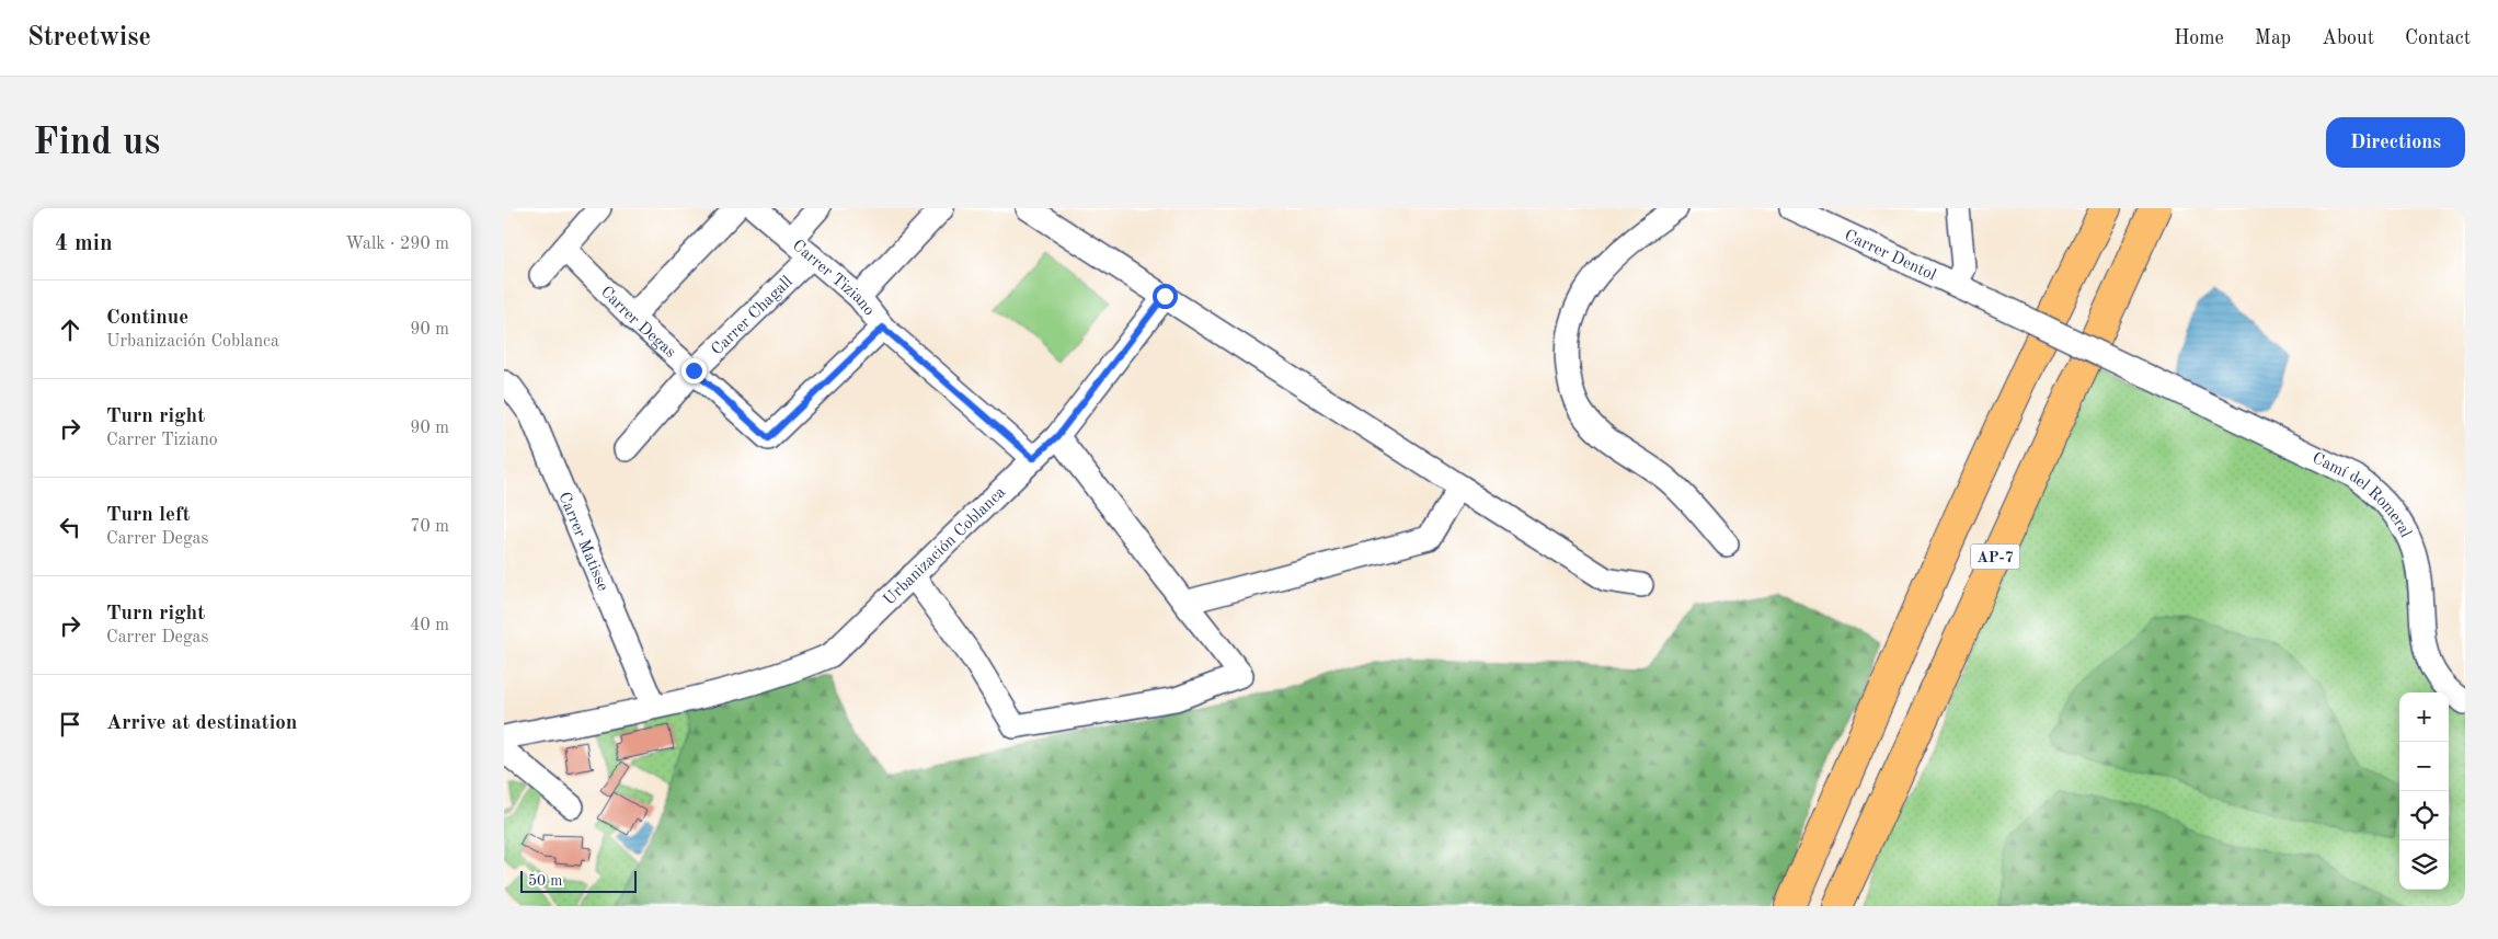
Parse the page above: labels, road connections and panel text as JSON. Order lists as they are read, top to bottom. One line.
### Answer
{"streets":{"highway":["AP-7"],"street":["Carrer Dentol","Carrer Tiziano","Carrer Chagall","Carrer Degas","Camí del Romeral","Carrer Matisse","Urbanización Coblanca"]},"crossings":[["Carrer Dentol","Camí del Romeral"],["Carrer Tiziano","Carrer Chagall"],["Carrer Tiziano","Carrer Degas"],["Carrer Tiziano","Urbanización Coblanca"],["Carrer Chagall","Carrer Degas"],["Carrer Matisse","Urbanización Coblanca"]],"scale_bar":"50 m","page":{"header":"Streetwise","nav":["Home","Map","About","Contact"],"buttons":"Directions","title":"Find us","heading":["4 min","Walk · 290 m"],"list":[["Continue","Urbanización Coblanca","90 m"],["Turn right","Carrer Tiziano","90 m"],["Turn left","Carrer Degas","70 m"],["Turn right","Carrer Degas","40 m"],"Arrive at destination"],"map_buttons":["+","−"],"scale":"50 m"}}
